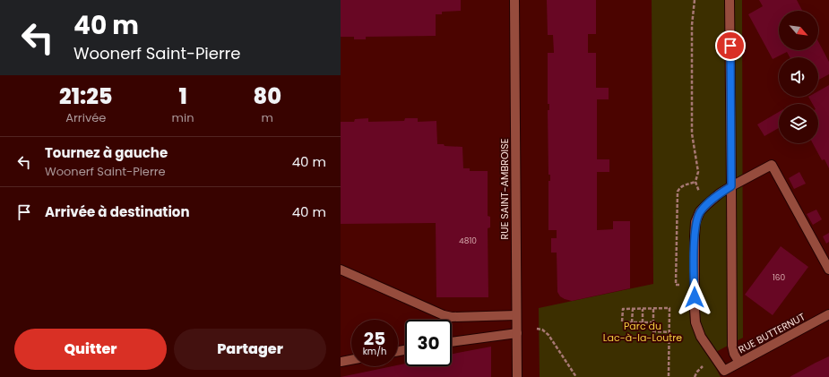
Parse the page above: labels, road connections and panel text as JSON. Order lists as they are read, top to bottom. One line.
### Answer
{"streets":{"street":["RUE SAINT-AMBROISE","RUE BUTTERNUT"]},"parks":["Parc du Lac-à-la-Loutre"],"house_numbers":["4810","160"],"north":"bottom right","page":{"turn":["40 m","Woonerf Saint-Pierre"],"eta":["21:25","Arrivée","1","min","80","m"],"list":[{"name":"Tournez à gauche","note":"Woonerf Saint-Pierre","value":"40 m"},{"name":"Arrivée à destination","value":"40 m"}],"speed":"25 km/h","limit":"30","buttons":["Quitter","Partager"]}}
